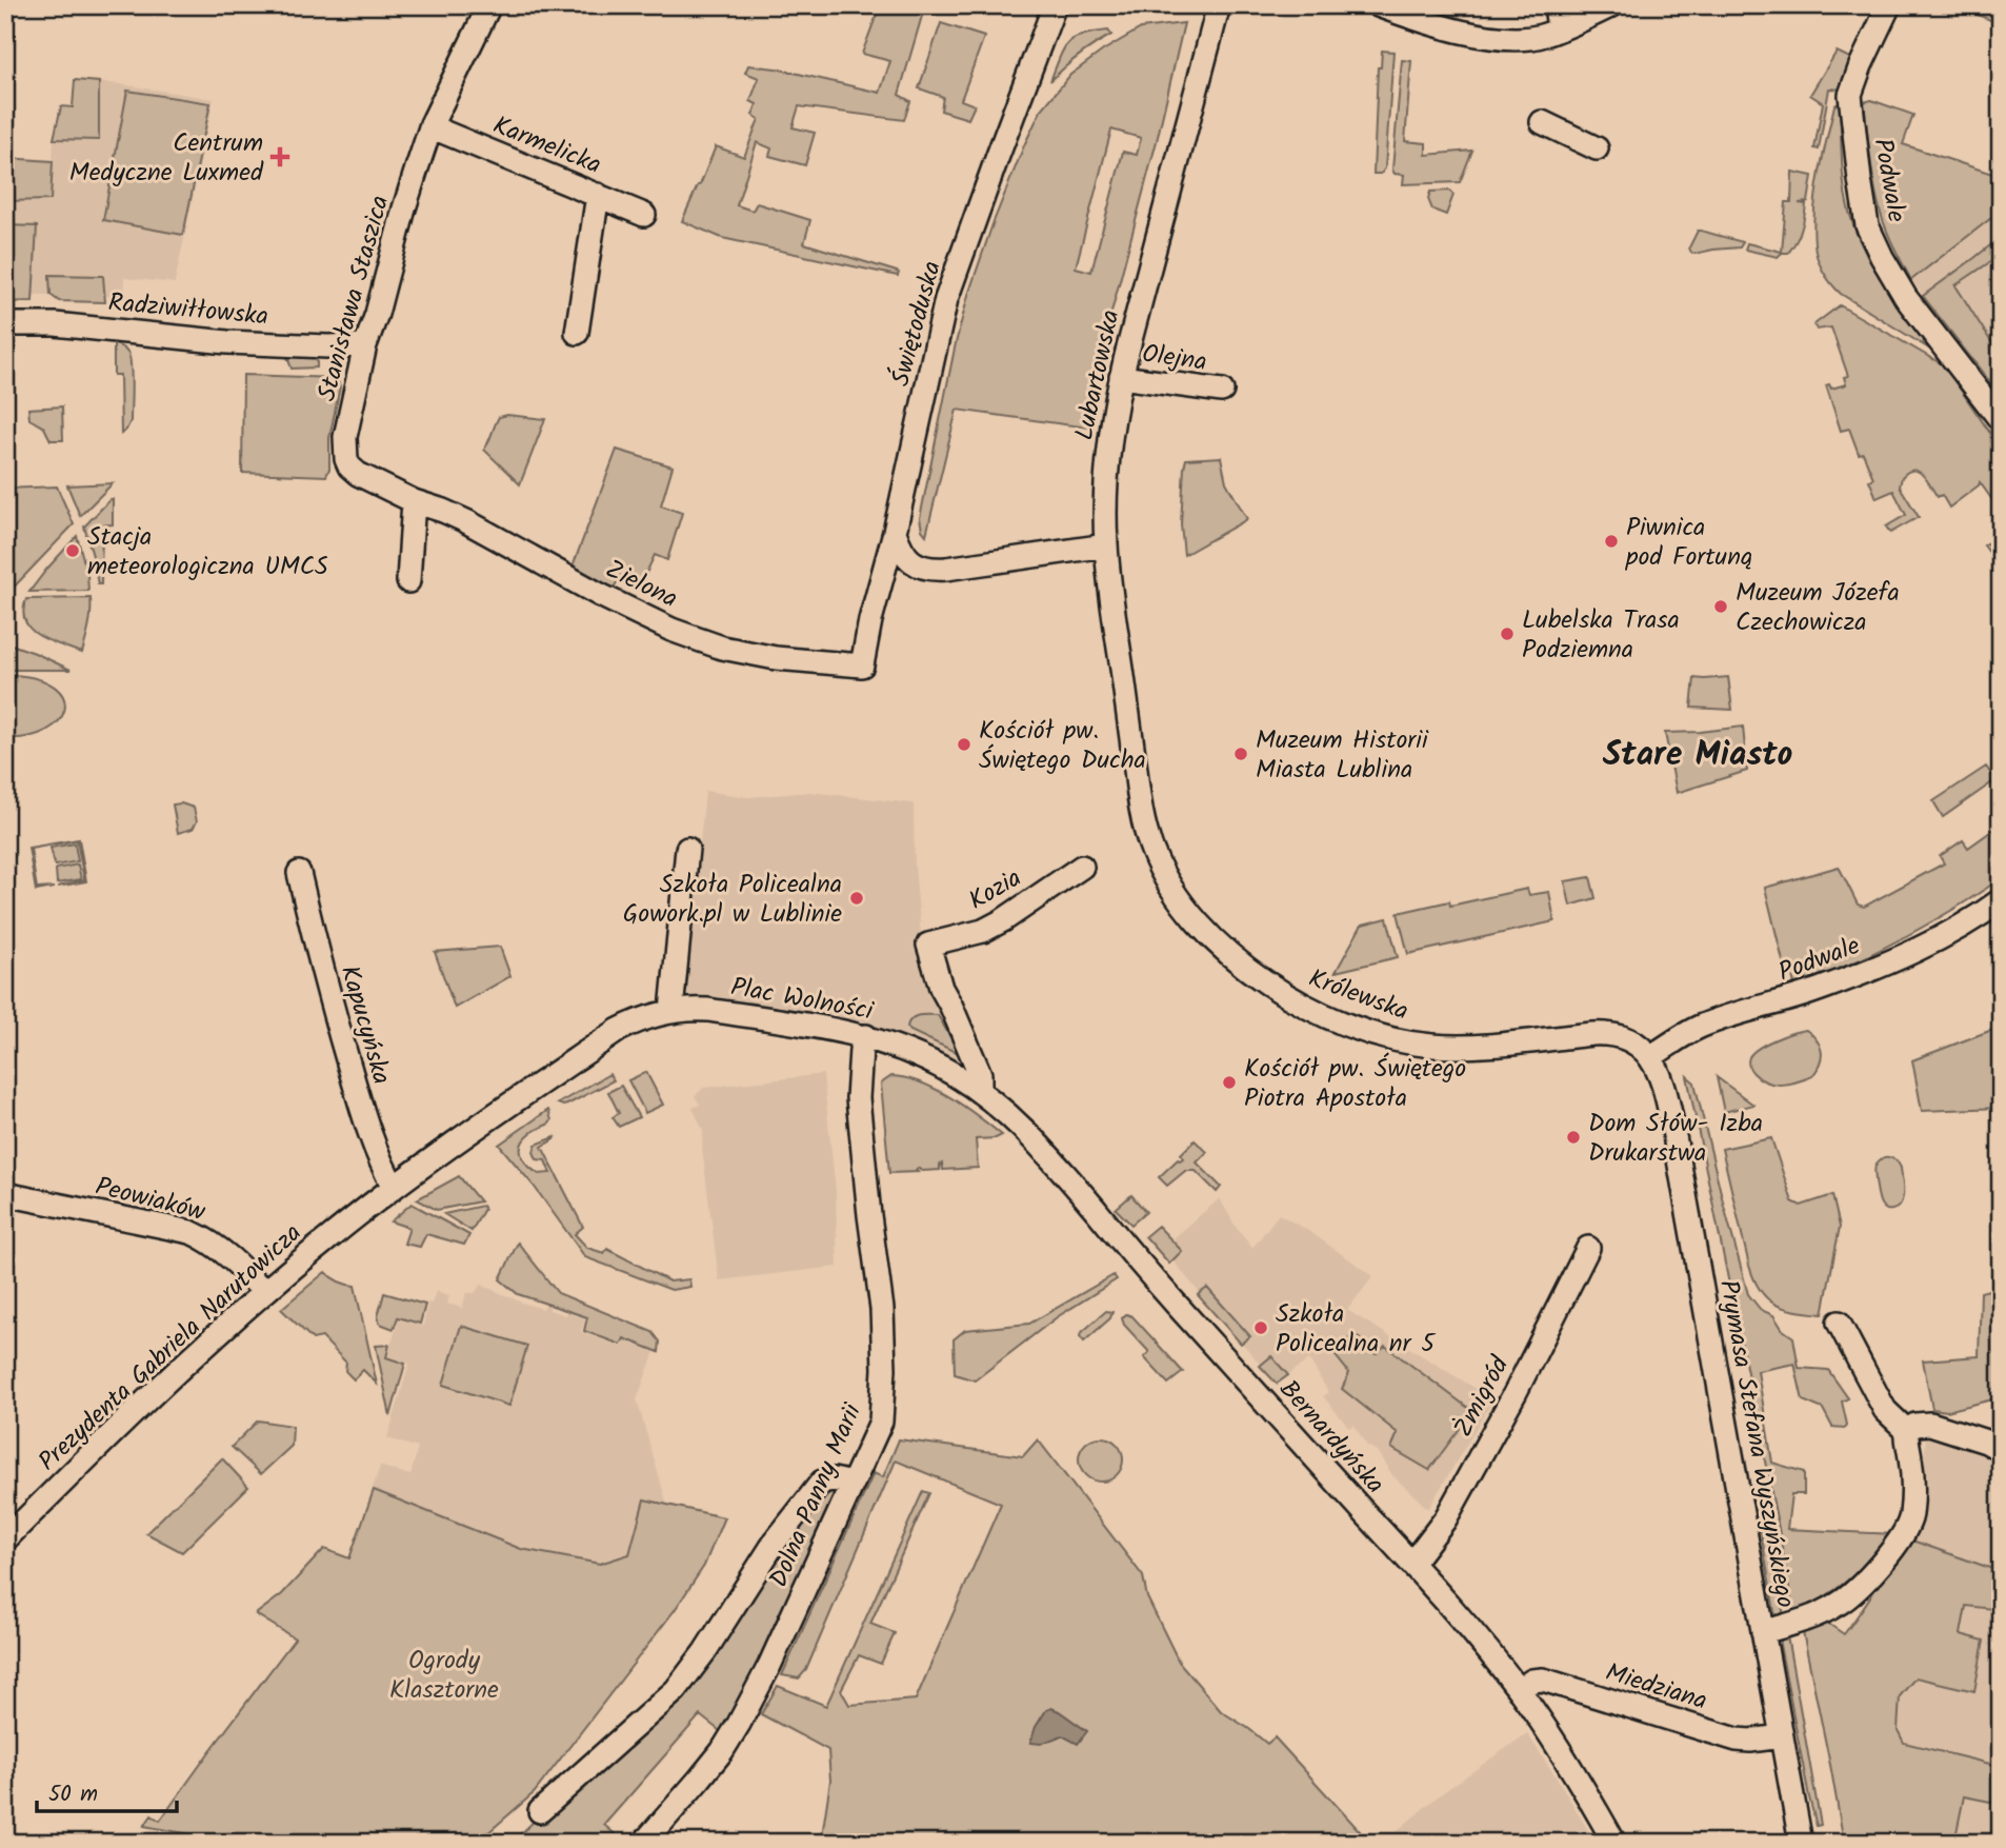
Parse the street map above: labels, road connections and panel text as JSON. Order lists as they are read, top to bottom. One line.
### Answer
{"streets":{"street":["Karmelicka","Podwale","Stanisława Staszica","Radziwiłłowska","Świętoduska","Olejna","Lubartowska","Zielona","Kozia","Królewska","Plac Wolności","Kapucyńska","Peowiaków","Prezydenta Gabriela Narutowicza","Żmigród","Bernardyńska","Prymasa Stefana Wyszyńskiego","Dolna Panny Marii","Miedziana"]},"crossings":[["Karmelicka","Stanisława Staszica"],["Podwale","Królewska"],["Podwale","Prymasa Stefana Wyszyńskiego"],["Stanisława Staszica","Radziwiłłowska"],["Stanisława Staszica","Zielona"],["Świętoduska","Zielona"],["Olejna","Lubartowska"],["Lubartowska","Królewska"],["Kozia","Bernardyńska"],["Królewska","Prymasa Stefana Wyszyńskiego"],["Plac Wolności","Prezydenta Gabriela Narutowicza"],["Plac Wolności","Bernardyńska"],["Plac Wolności","Dolna Panny Marii"],["Kapucyńska","Prezydenta Gabriela Narutowicza"],["Peowiaków","Prezydenta Gabriela Narutowicza"],["Żmigród","Bernardyńska"],["Bernardyńska","Miedziana"],["Prymasa Stefana Wyszyńskiego","Miedziana"]],"districts":["Stare Miasto"],"parks":["Ogrody Klasztorne"],"places":{"health":["Centrum Medyczne Luxmed"],"other":["Piwnica pod Fortuną","Stacja meteorologiczna UMCS","Muzeum Józefa Czechowicza","Lubelska Trasa Podziemna","Kościół pw. Świętego Ducha","Muzeum Historii Miasta Lublina","Szkoła Policealna Gowork.pl w Lublinie","Kościół pw. Świętego Piotra Apostoła","Dom Słów- Izba Drukarstwa","Szkoła Policealna nr 5"]},"scale_bar":"50 m"}
